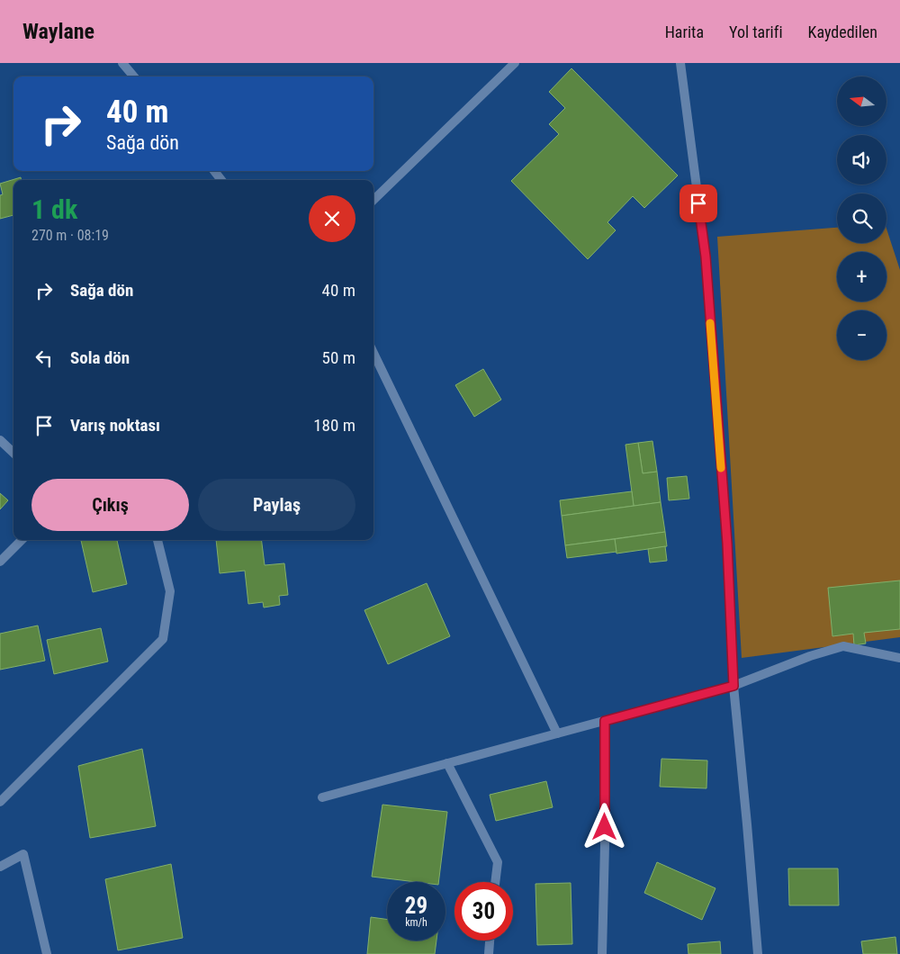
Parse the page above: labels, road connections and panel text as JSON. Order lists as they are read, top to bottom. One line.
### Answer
{"north":"left","page":{"header":"Waylane","nav":["Harita","Yol tarifi","Kaydedilen"],"map_buttons":["+","−"],"turn":["40 m","Sağa dön"],"heading":["1 dk","270 m · 08:19"],"list":[{"name":"Sağa dön","value":"40 m"},{"name":"Sola dön","value":"50 m"},{"name":"Varış noktası","value":"180 m"}],"buttons":["Çıkış","Paylaş"],"speed":"29 km/h","limit":"30"}}
